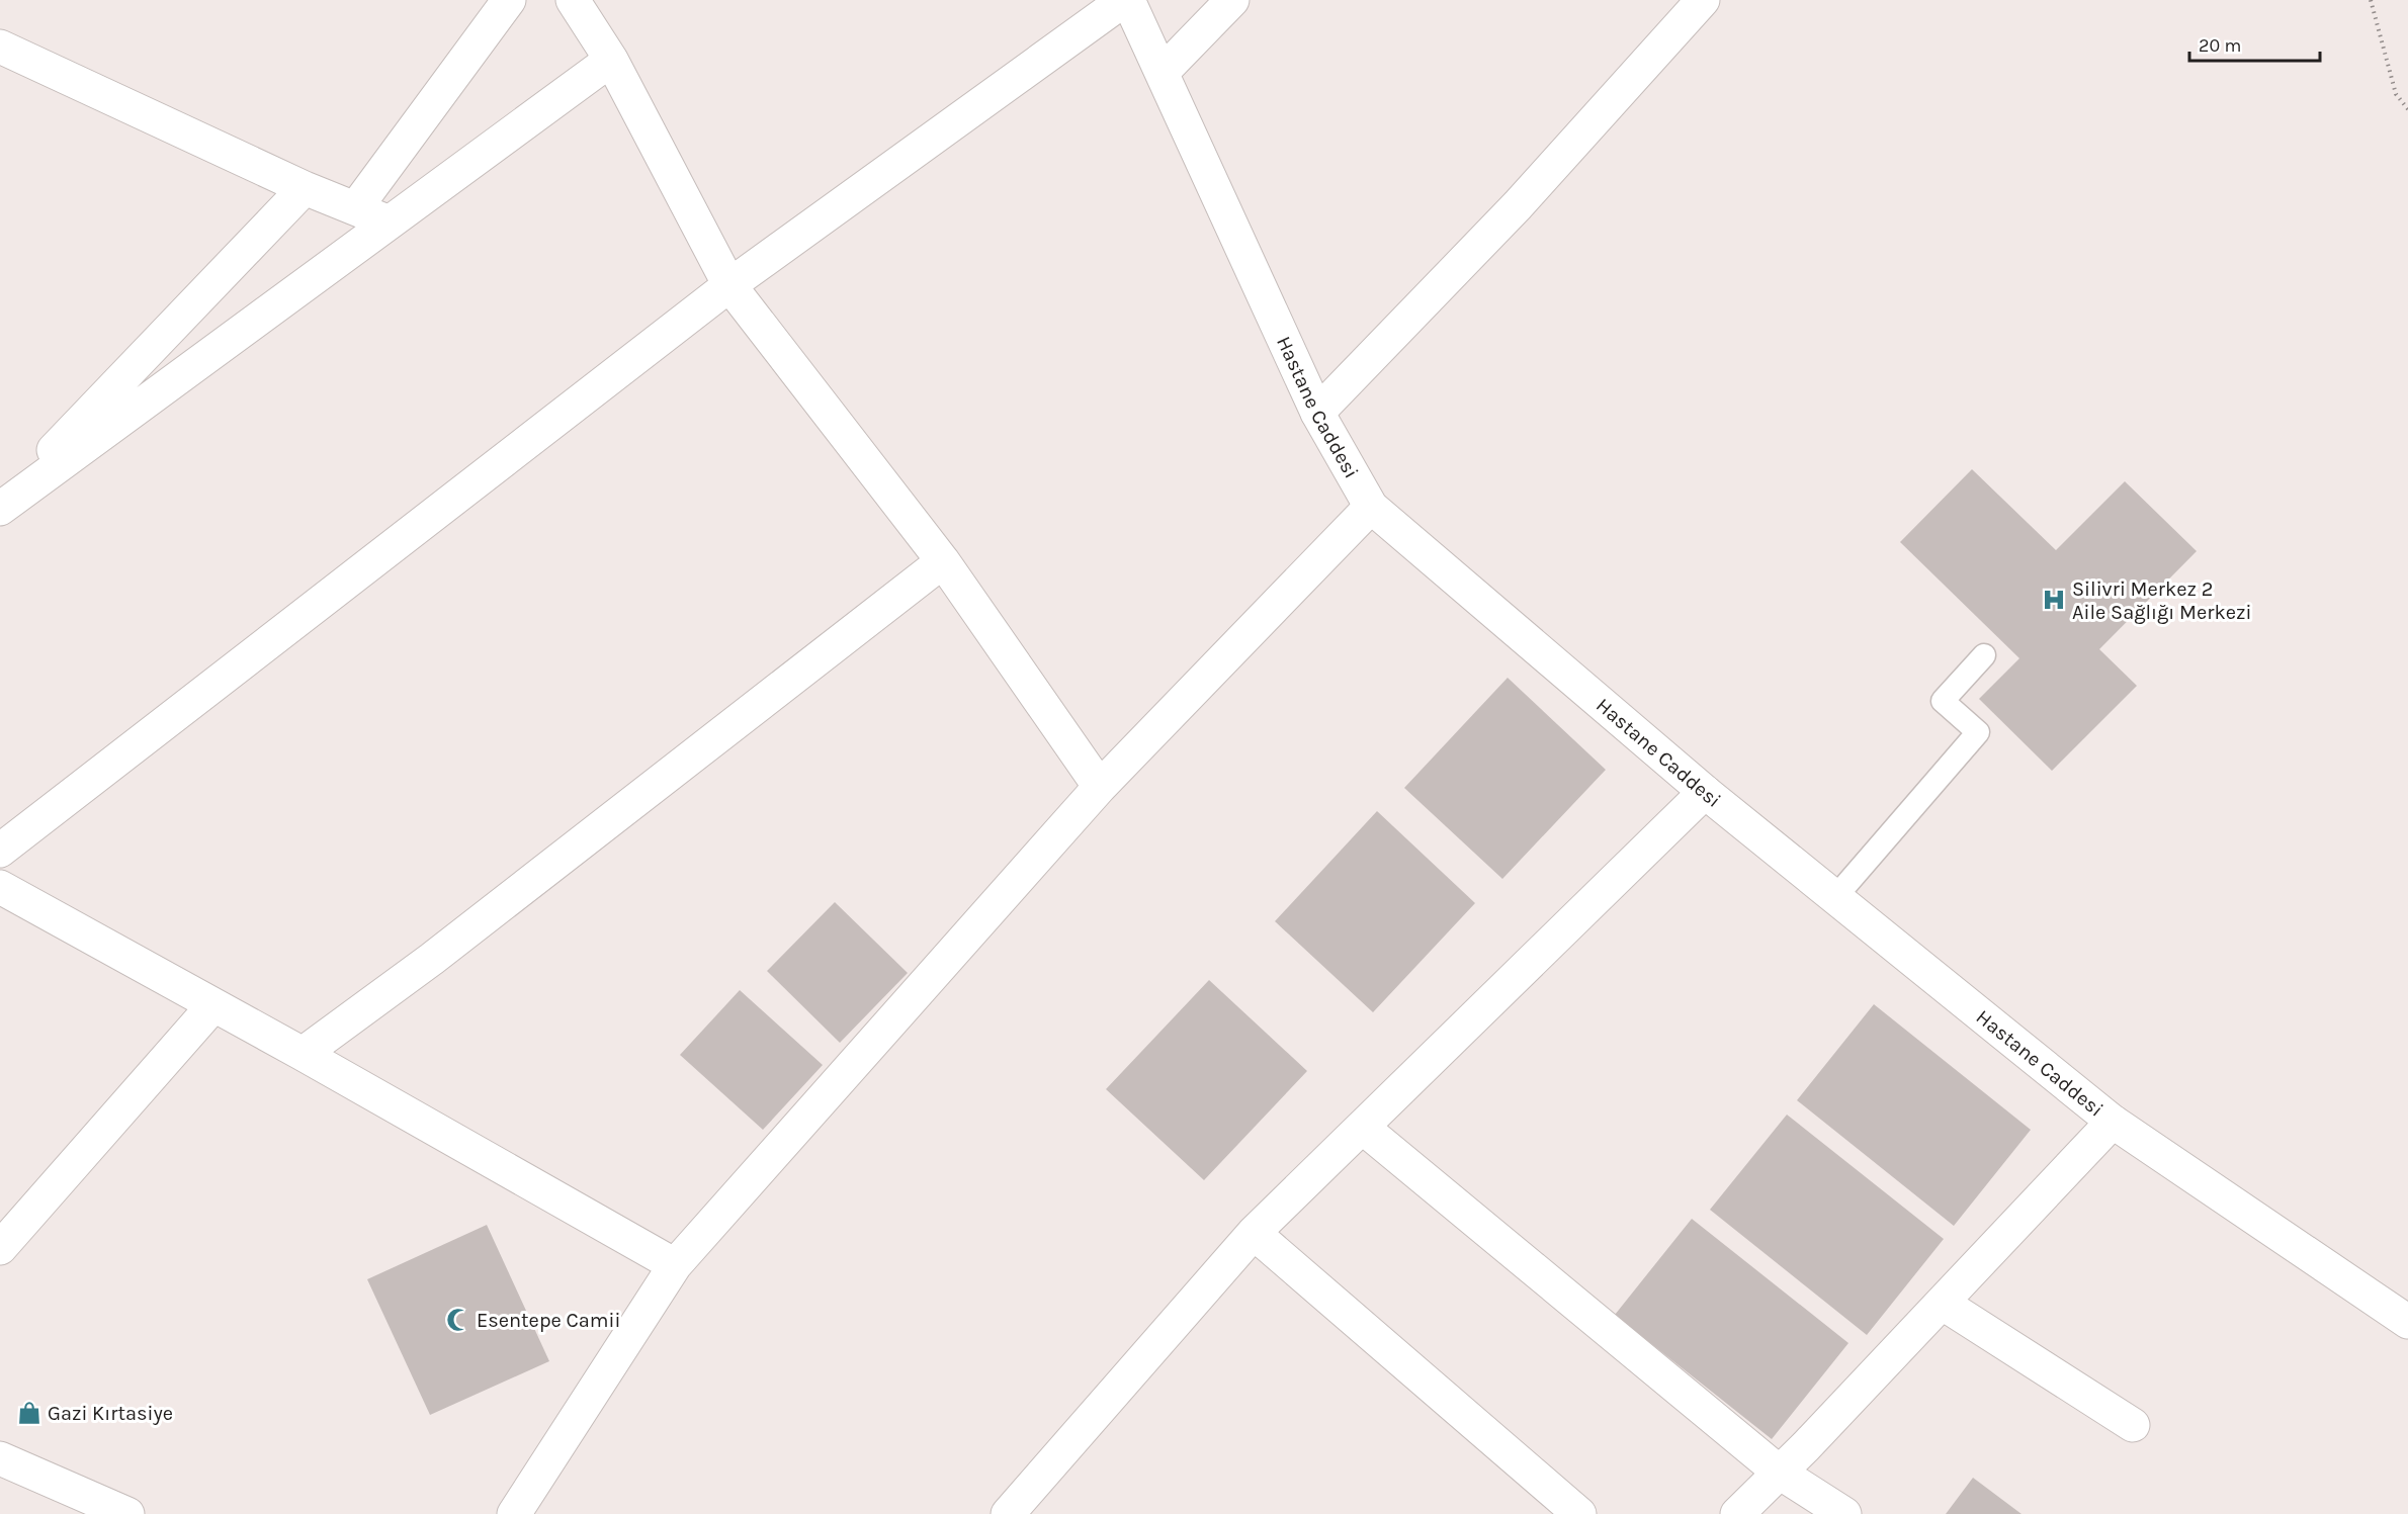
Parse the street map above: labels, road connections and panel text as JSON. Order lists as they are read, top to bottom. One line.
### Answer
{"streets":{"street":["Hastane Caddesi"]},"places":{"hospital":["Silivri Merkez 2 Aile Sağlığı Merkezi"],"mosque":["Esentepe Camii"],"shop":["Gazi Kırtasiye"]},"scale_bar":"20 m"}
